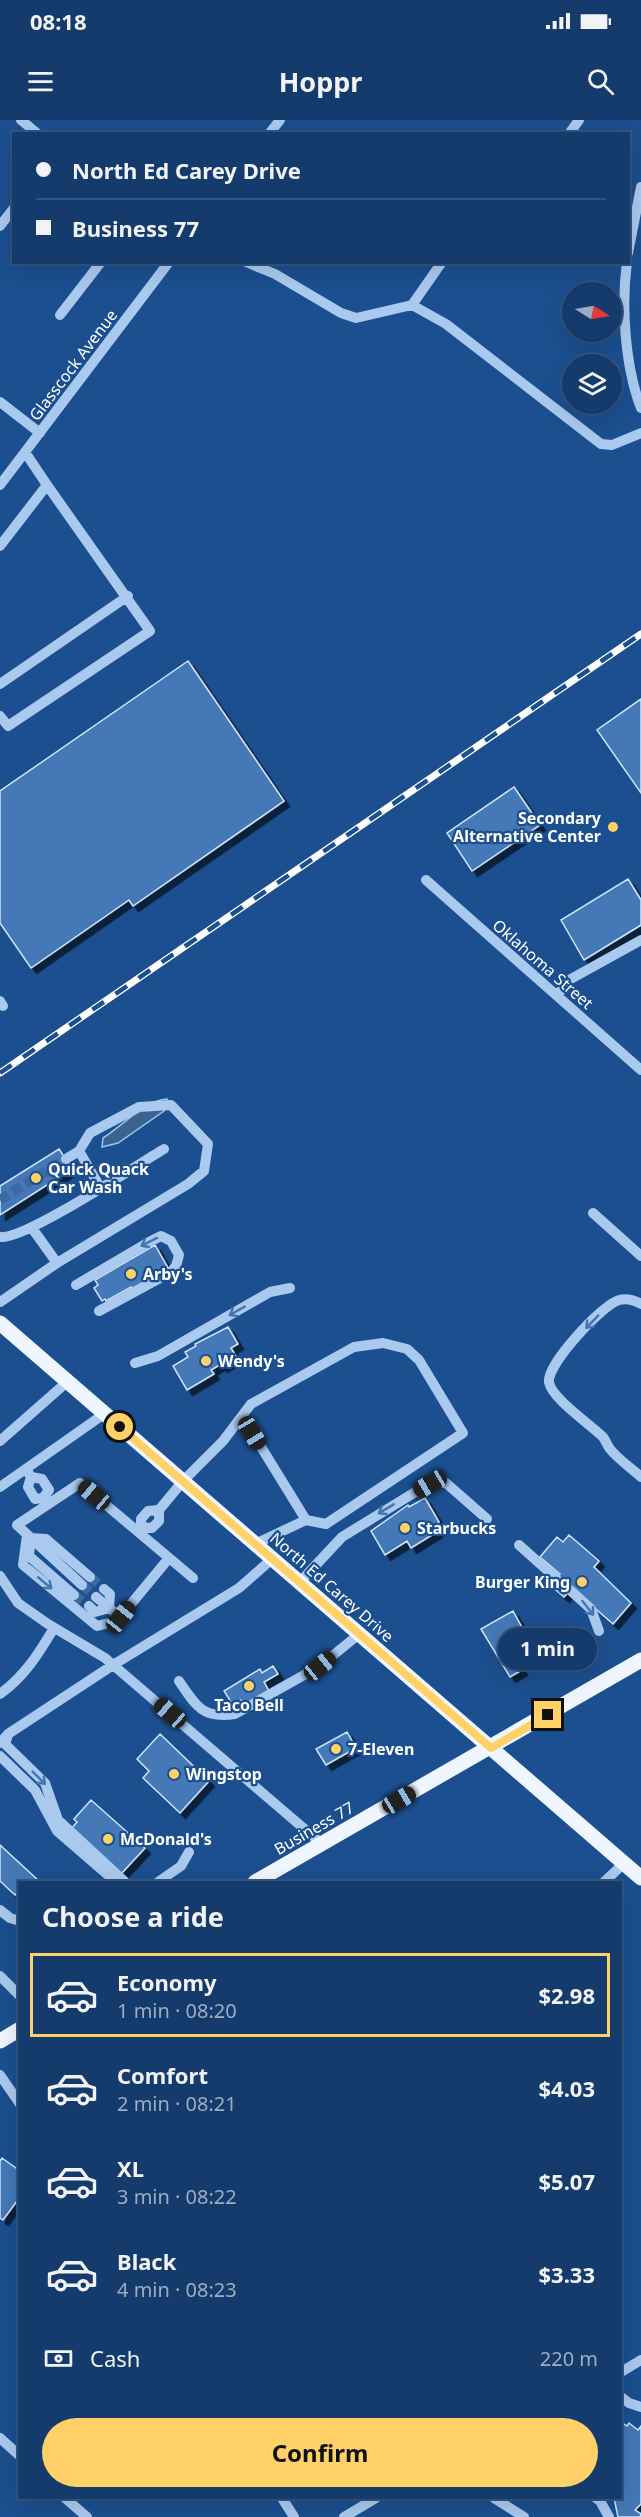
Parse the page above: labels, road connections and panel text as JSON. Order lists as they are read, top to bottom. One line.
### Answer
{"streets":{"main road":["North Ed Carey Drive","Business 77"],"street":["Glasscock Avenue","Oklahoma Street"]},"crossings":[["North Ed Carey Drive","Business 77"]],"places":["Secondary Alternative Center","Quick Quack Car Wash","Arby's","Wendy's","Starbucks","Burger King","Taco Bell","7-Eleven","Wingstop","McDonald's"],"north":"right","page":{"status":"08:18","header":"Hoppr","banner":["North Ed Carey Drive","Business 77"],"bubble":"1 min","heading":"Choose a ride","list":[{"name":"Economy","note":"1 min · 08:20","value":"$2.98"},{"name":"Comfort","note":"2 min · 08:21","value":"$4.03"},{"name":"XL","note":"3 min · 08:22","value":"$5.07"},{"name":"Black","note":"4 min · 08:23","value":"$3.33"}],"pay":["Cash","220 m"],"buttons":"Confirm"}}
